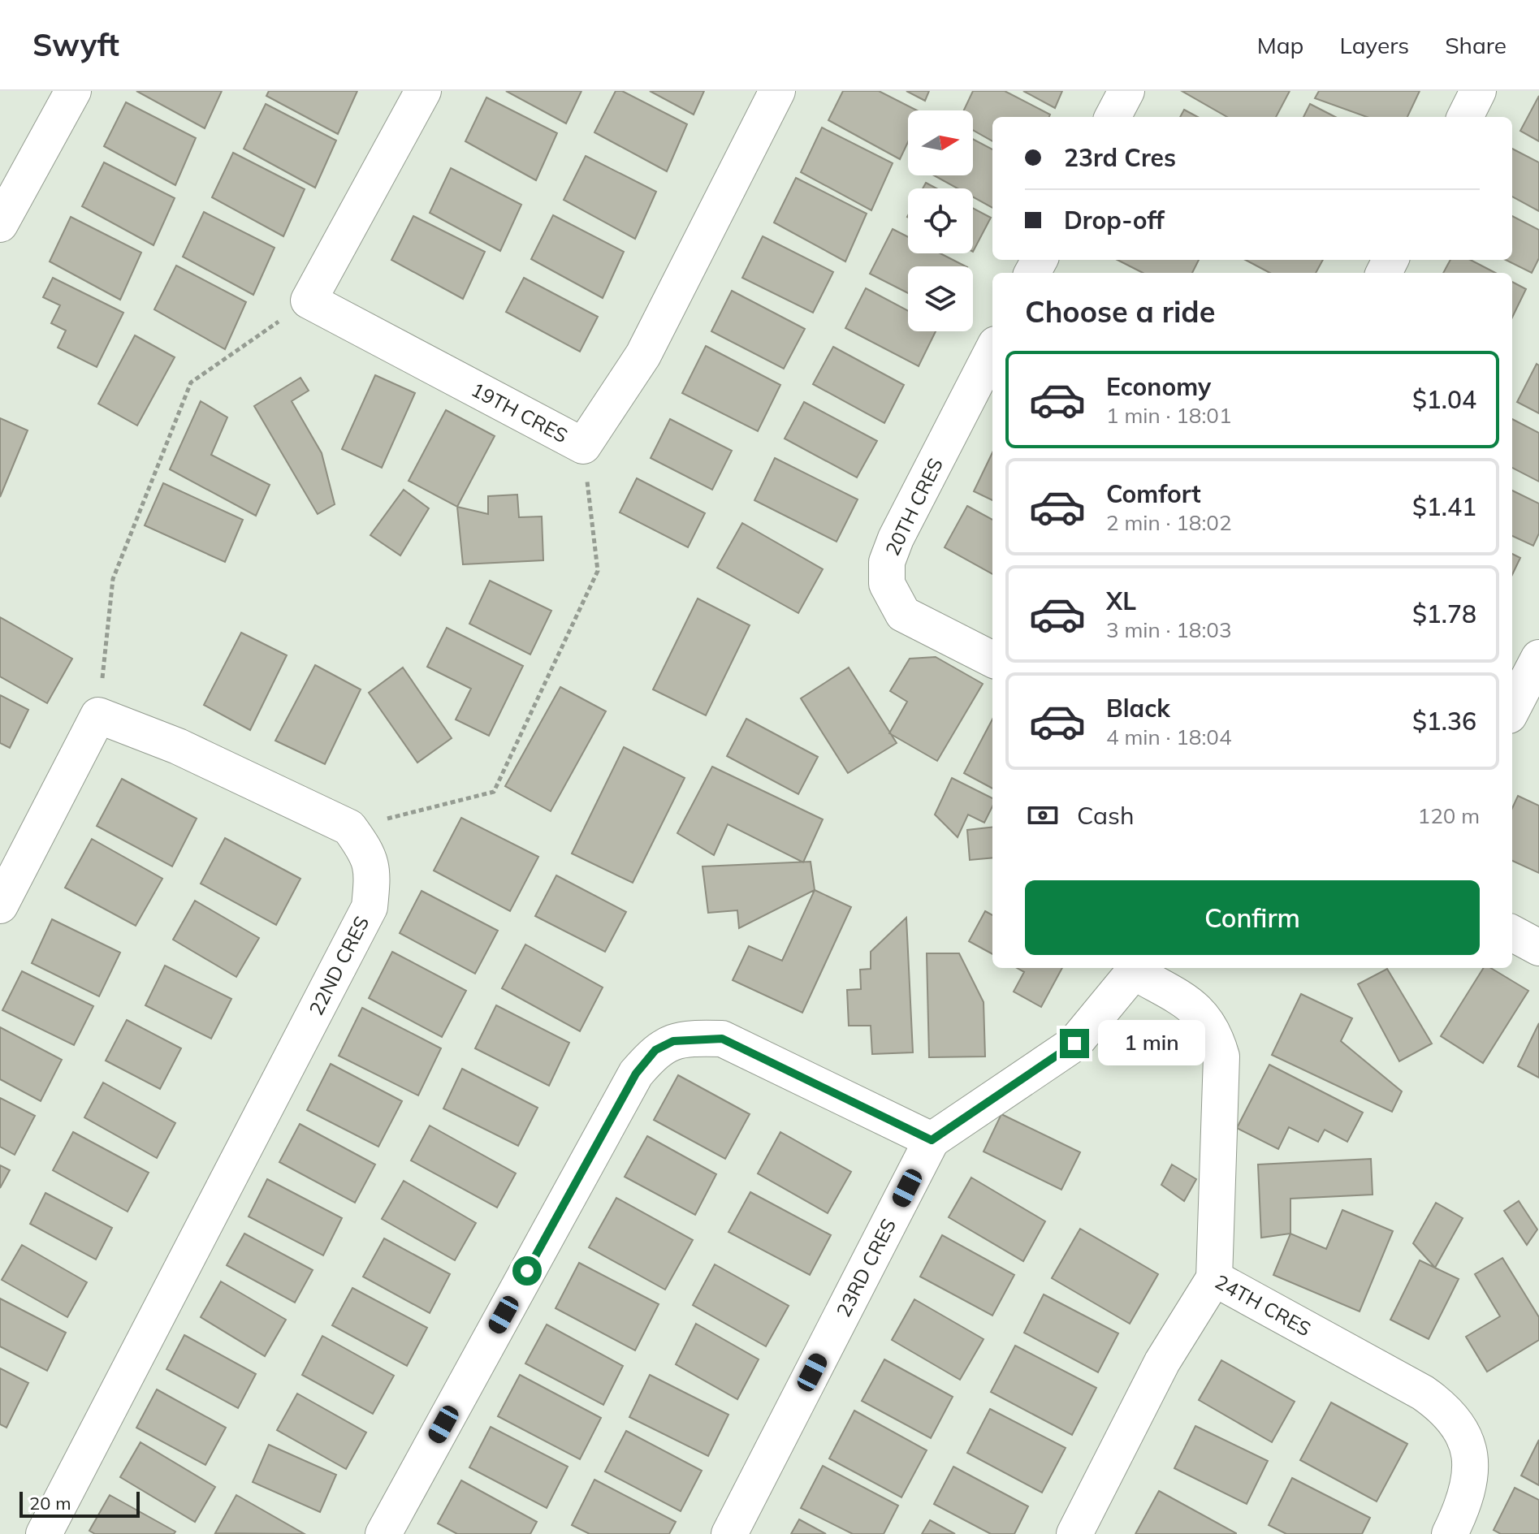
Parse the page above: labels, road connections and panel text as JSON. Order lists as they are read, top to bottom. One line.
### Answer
{"streets":{"street":["19TH CRES","20TH CRES","22ND CRES","23RD CRES","24TH CRES"]},"scale_bar":"20 m","north":"right","page":{"header":"Swyft","nav":["Map","Layers","Share"],"banner":["23rd Cres","Drop-off"],"heading":"Choose a ride","list":[{"name":"Economy","note":"1 min · 18:01","value":"$1.04"},{"name":"Comfort","note":"2 min · 18:02","value":"$1.41"},{"name":"XL","note":"3 min · 18:03","value":"$1.78"},{"name":"Black","note":"4 min · 18:04","value":"$1.36"}],"pay":["Cash","120 m"],"buttons":"Confirm","bubble":"1 min","scale":"20 m"}}
